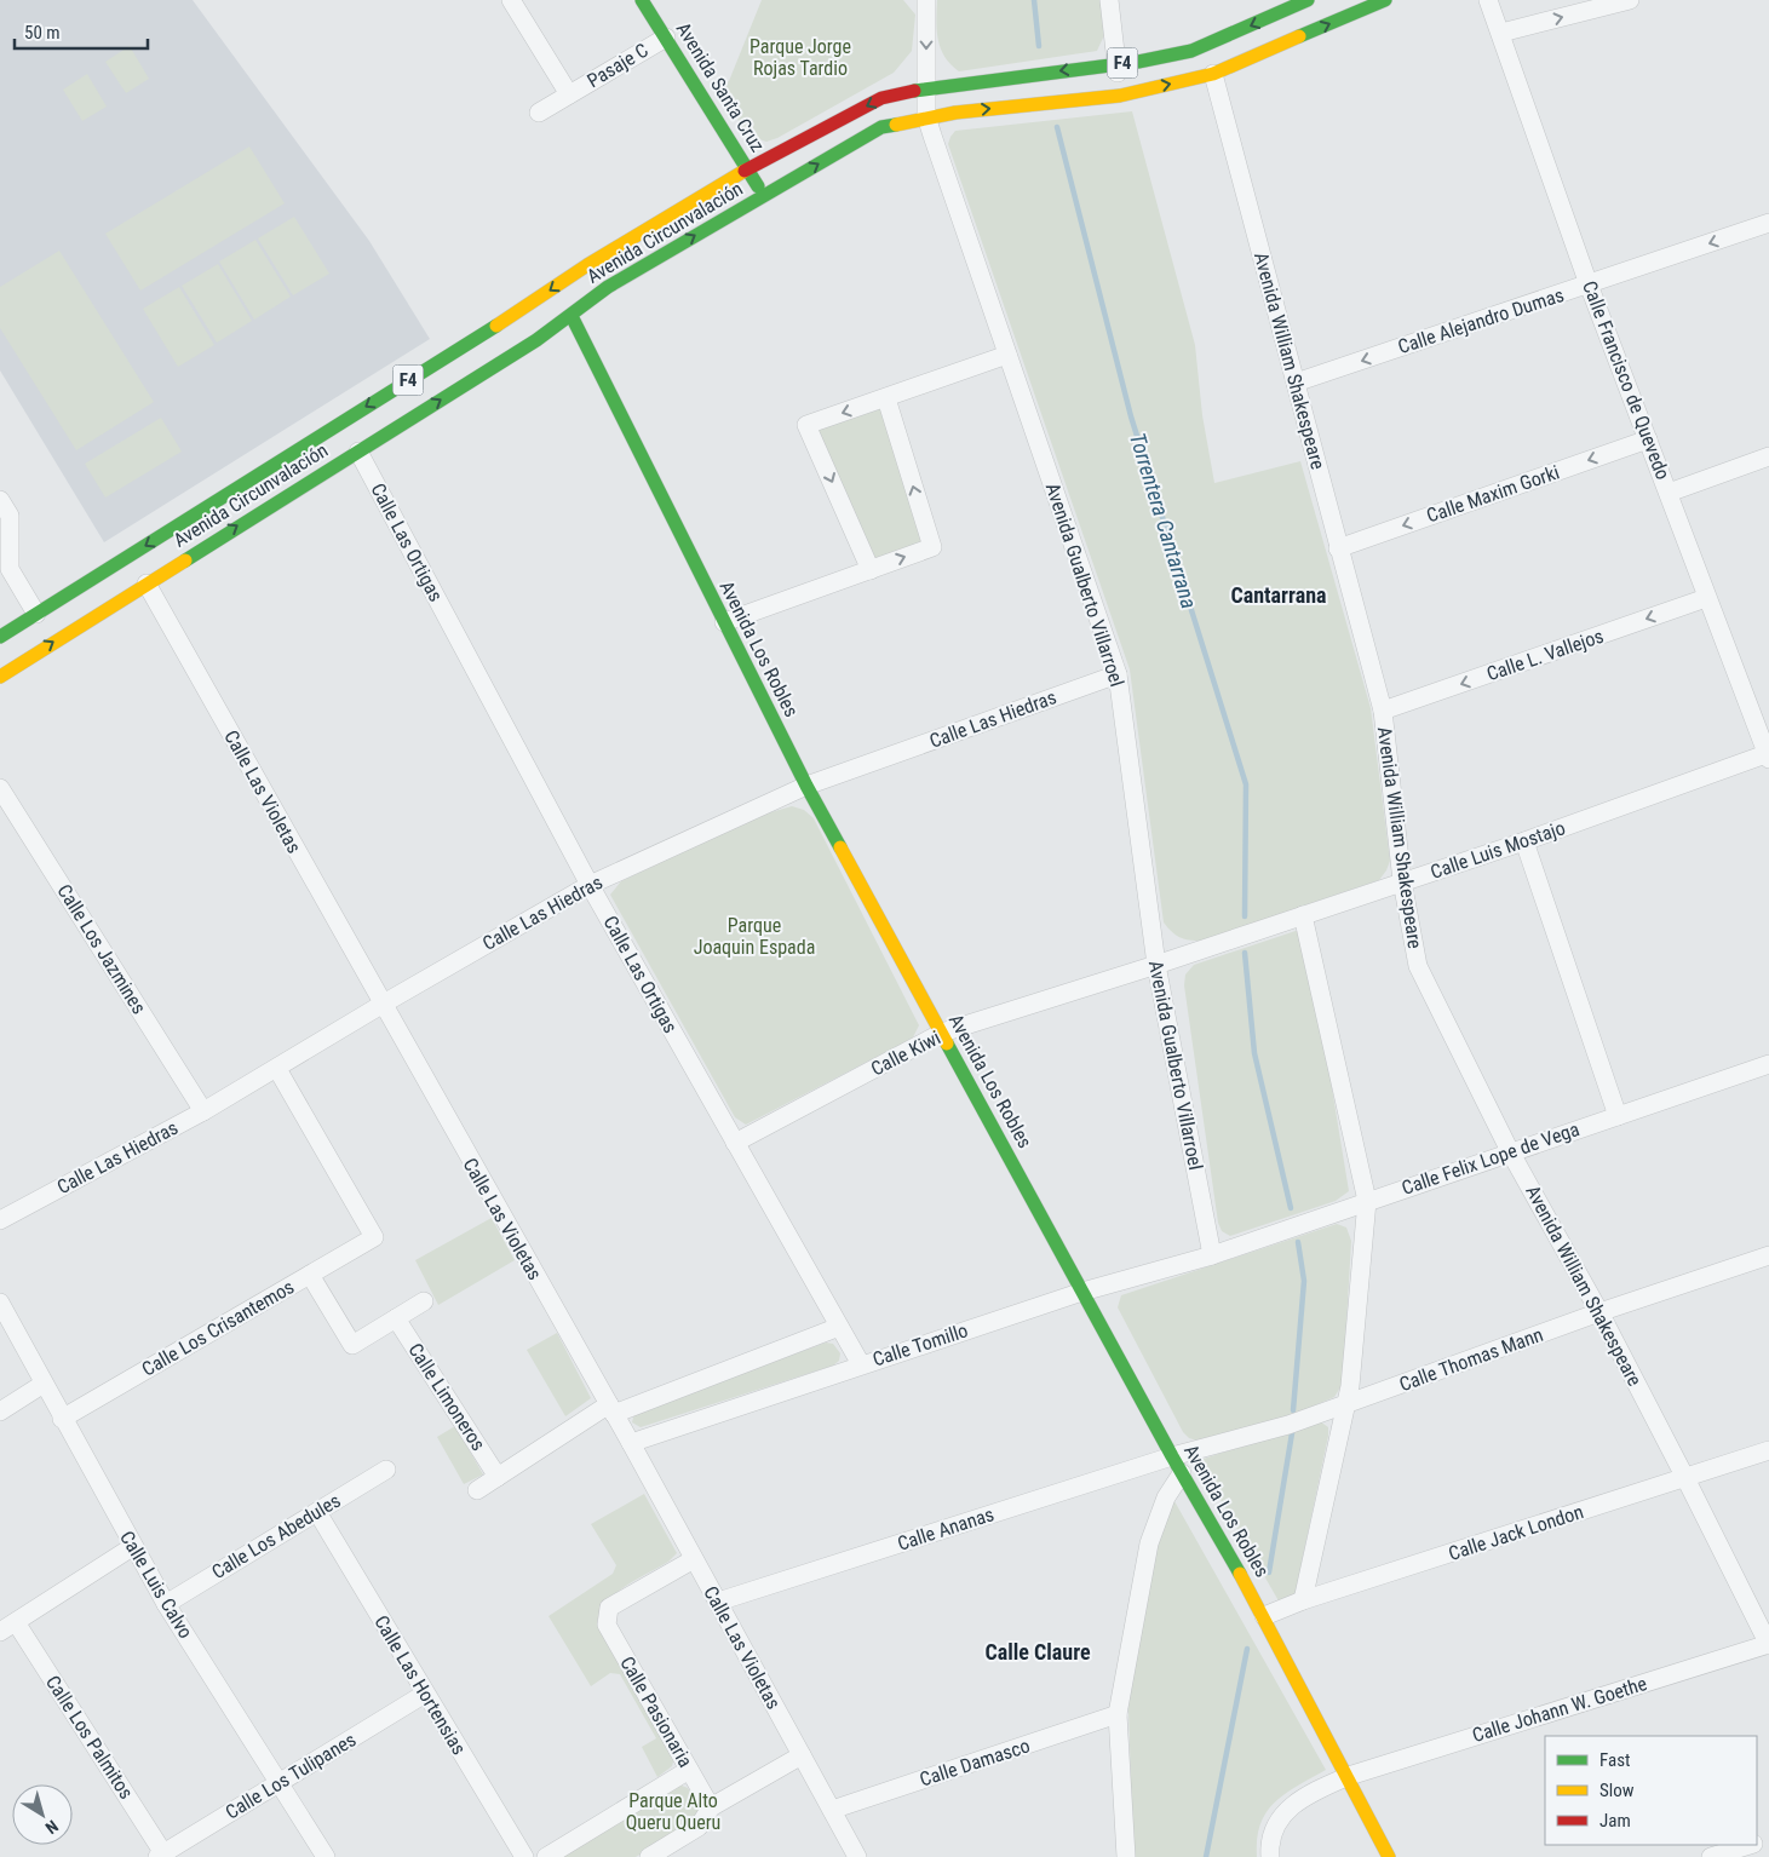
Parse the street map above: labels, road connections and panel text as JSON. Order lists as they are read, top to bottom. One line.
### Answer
{"streets":{"main road":["F4","Avenida Santa Cruz","Avenida Circunvalación","Avenida Los Robles"],"street":["Pasaje C","Calle Alejandro Dumas","Avenida William Shakespeare","Calle Francisco de Quevedo","Calle Maxim Gorki","Calle Las Ortigas","Avenida Gualberto Villarroel","Calle L. Vallejos","Calle Las Hiedras","Calle Las Violetas","Calle Luis Mostajo","Calle Los Jazmines","Calle Kiwi","Calle Felix Lope de Vega","Calle Los Crisantemos","Calle Tomillo","Calle Thomas Mann","Calle Limoneros","Calle Ananas","Calle Jack London","Calle Los Abedules","Calle Luis Calvo","Calle Las Hortensias","Calle Johann W. Goethe","Calle Pasionaria","Calle Los Palmitos","Calle Damasco","Calle Los Tulipanes"]},"crossings":[["Pasaje C","Avenida Santa Cruz"],["Avenida Santa Cruz","Avenida Circunvalación"],["Avenida Circunvalación","Avenida William Shakespeare"],["Avenida Circunvalación","Calle Las Ortigas"],["Avenida Circunvalación","Avenida Gualberto Villarroel"],["Avenida Circunvalación","Avenida Los Robles"],["Avenida Circunvalación","Calle Las Violetas"],["Calle Alejandro Dumas","Avenida William Shakespeare"],["Calle Alejandro Dumas","Calle Francisco de Quevedo"],["Avenida William Shakespeare","Calle Maxim Gorki"],["Avenida William Shakespeare","Calle L. Vallejos"],["Avenida William Shakespeare","Calle Luis Mostajo"],["Avenida William Shakespeare","Calle Felix Lope de Vega"],["Avenida William Shakespeare","Calle Thomas Mann"],["Avenida William Shakespeare","Calle Jack London"],["Avenida William Shakespeare","Calle Johann W. Goethe"],["Calle Francisco de Quevedo","Calle Maxim Gorki"],["Calle Francisco de Quevedo","Calle L. Vallejos"],["Calle Francisco de Quevedo","Calle Luis Mostajo"],["Calle Las Ortigas","Calle Las Hiedras"],["Calle Las Ortigas","Calle Kiwi"],["Calle Las Ortigas","Calle Tomillo"],["Avenida Gualberto Villarroel","Calle Las Hiedras"],["Avenida Gualberto Villarroel","Calle Luis Mostajo"],["Avenida Gualberto Villarroel","Calle Kiwi"],["Avenida Gualberto Villarroel","Calle Felix Lope de Vega"],["Avenida Gualberto Villarroel","Calle Tomillo"],["Avenida Los Robles","Calle Las Hiedras"],["Avenida Los Robles","Calle Kiwi"],["Avenida Los Robles","Calle Tomillo"],["Avenida Los Robles","Calle Thomas Mann"],["Avenida Los Robles","Calle Ananas"],["Avenida Los Robles","Calle Jack London"],["Avenida Los Robles","Calle Johann W. Goethe"],["Calle Las Hiedras","Calle Las Violetas"],["Calle Las Hiedras","Calle Los Jazmines"],["Calle Las Hiedras","Calle Los Crisantemos"],["Calle Las Violetas","Calle Tomillo"],["Calle Las Violetas","Calle Ananas"],["Calle Las Violetas","Calle Pasionaria"],["Calle Las Violetas","Calle Damasco"],["Calle Luis Mostajo","Calle Kiwi"],["Calle Felix Lope de Vega","Calle Tomillo"],["Calle Los Crisantemos","Calle Luis Calvo"],["Calle Thomas Mann","Calle Ananas"],["Calle Los Abedules","Calle Luis Calvo"],["Calle Los Abedules","Calle Las Hortensias"],["Calle Luis Calvo","Calle Los Tulipanes"],["Calle Las Hortensias","Calle Los Tulipanes"],["Calle Los Palmitos","Calle Los Tulipanes"]],"one_way":["Calle Alejandro Dumas","Calle Maxim Gorki","Calle L. Vallejos"],"districts":["Cantarrana","Calle Claure"],"water":["Torrentera Cantarrana"],"parks":["Parque Jorge Rojas Tardio","Parque Joaquin Espada","Parque Alto Queru Queru"],"legend":["Fast","Slow","Jam"],"scale_bar":"50 m","north":"bottom right"}
